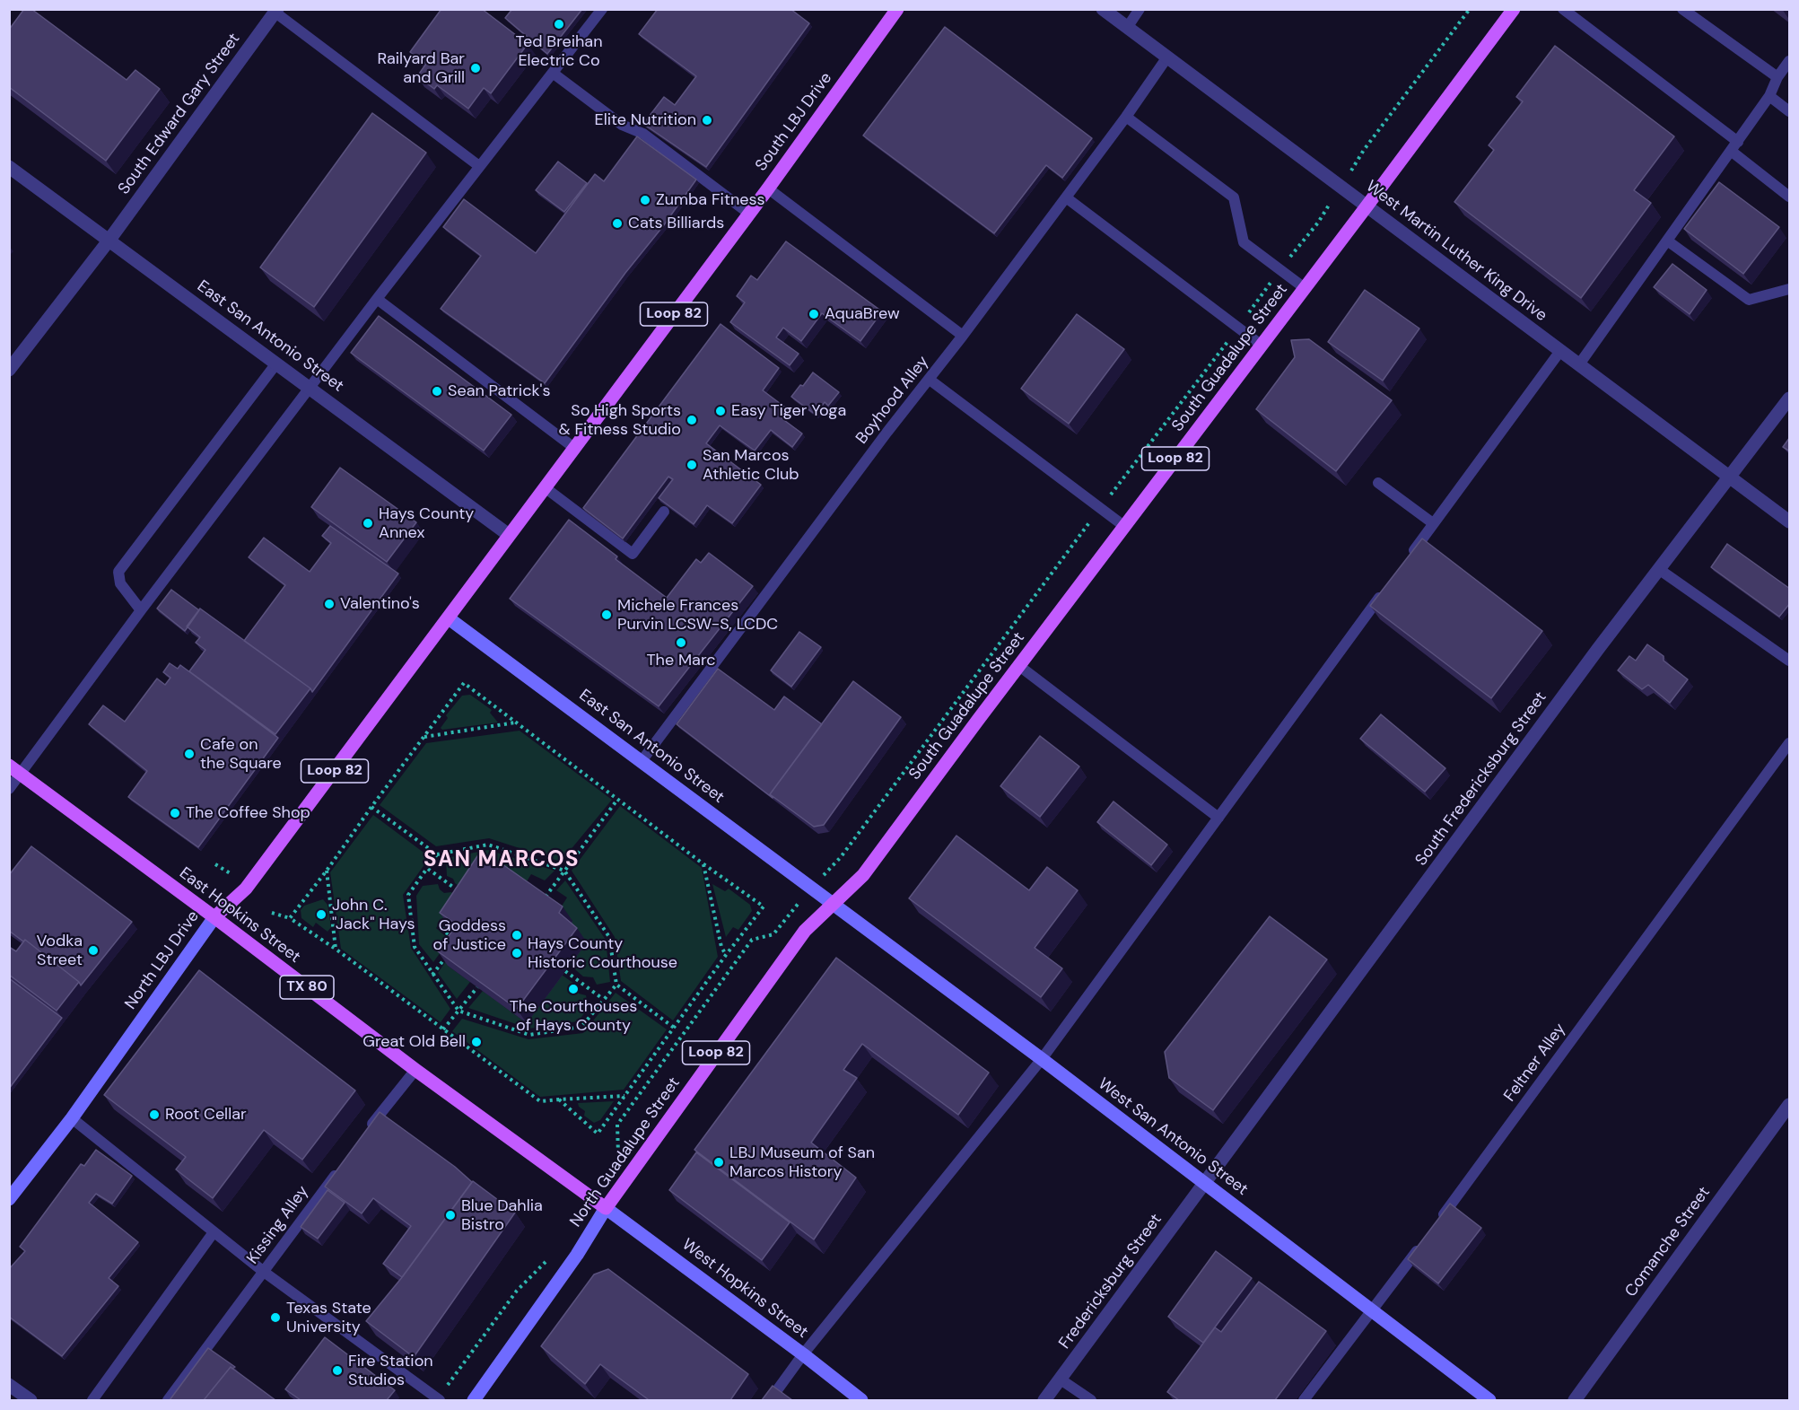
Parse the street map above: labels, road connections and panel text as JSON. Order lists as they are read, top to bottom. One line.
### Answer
{"streets":{"main road":["South LBJ Drive","Loop 82","South Guadalupe Street","East Hopkins Street","North LBJ Drive","TX 80","North Guadalupe Street"],"street":["South Edward Gary Street","West Martin Luther King Drive","East San Antonio Street","South Fredericksburg Street","West San Antonio Street","Comanche Street","Fredericksburg Street","West Hopkins Street"],"lane":["Boyhood Alley","Feltner Alley","Kissing Alley"]},"crossings":[["South Edward Gary Street","East San Antonio Street"],["South LBJ Drive","East San Antonio Street"],["South LBJ Drive","North LBJ Drive"],["West Martin Luther King Drive","South Guadalupe Street"],["West Martin Luther King Drive","Boyhood Alley"],["West Martin Luther King Drive","South Fredericksburg Street"],["East San Antonio Street","South Guadalupe Street"],["East San Antonio Street","Boyhood Alley"],["East San Antonio Street","North LBJ Drive"],["East San Antonio Street","West San Antonio Street"],["East San Antonio Street","North Guadalupe Street"],["South Guadalupe Street","West San Antonio Street"],["South Guadalupe Street","North Guadalupe Street"],["South Fredericksburg Street","West San Antonio Street"],["South Fredericksburg Street","Fredericksburg Street"],["East Hopkins Street","North LBJ Drive"],["East Hopkins Street","North Guadalupe Street"],["East Hopkins Street","West Hopkins Street"],["West San Antonio Street","North Guadalupe Street"],["West San Antonio Street","Fredericksburg Street"],["North Guadalupe Street","West Hopkins Street"]],"districts":["SAN MARCOS"],"places":["Ted Breihan Electric Co","Railyard Bar and Grill","Elite Nutrition","Zumba Fitness","Cats Billiards","AquaBrew","Sean Patrick's","Easy Tiger Yoga","So High Sports & Fitness Studio","San Marcos Athletic Club","Hays County Annex","Valentino's","Michele Frances Purvin LCSW-S, LCDC","The Marc","Cafe on the Square","The Coffee Shop","John C. \"Jack\" Hays","Goddess of Justice","Vodka Street","Hays County Historic Courthouse","The Courthouses of Hays County","Great Old Bell","Root Cellar","LBJ Museum of San Marcos History","Blue Dahlia Bistro","Texas State University","Fire Station Studios"]}
